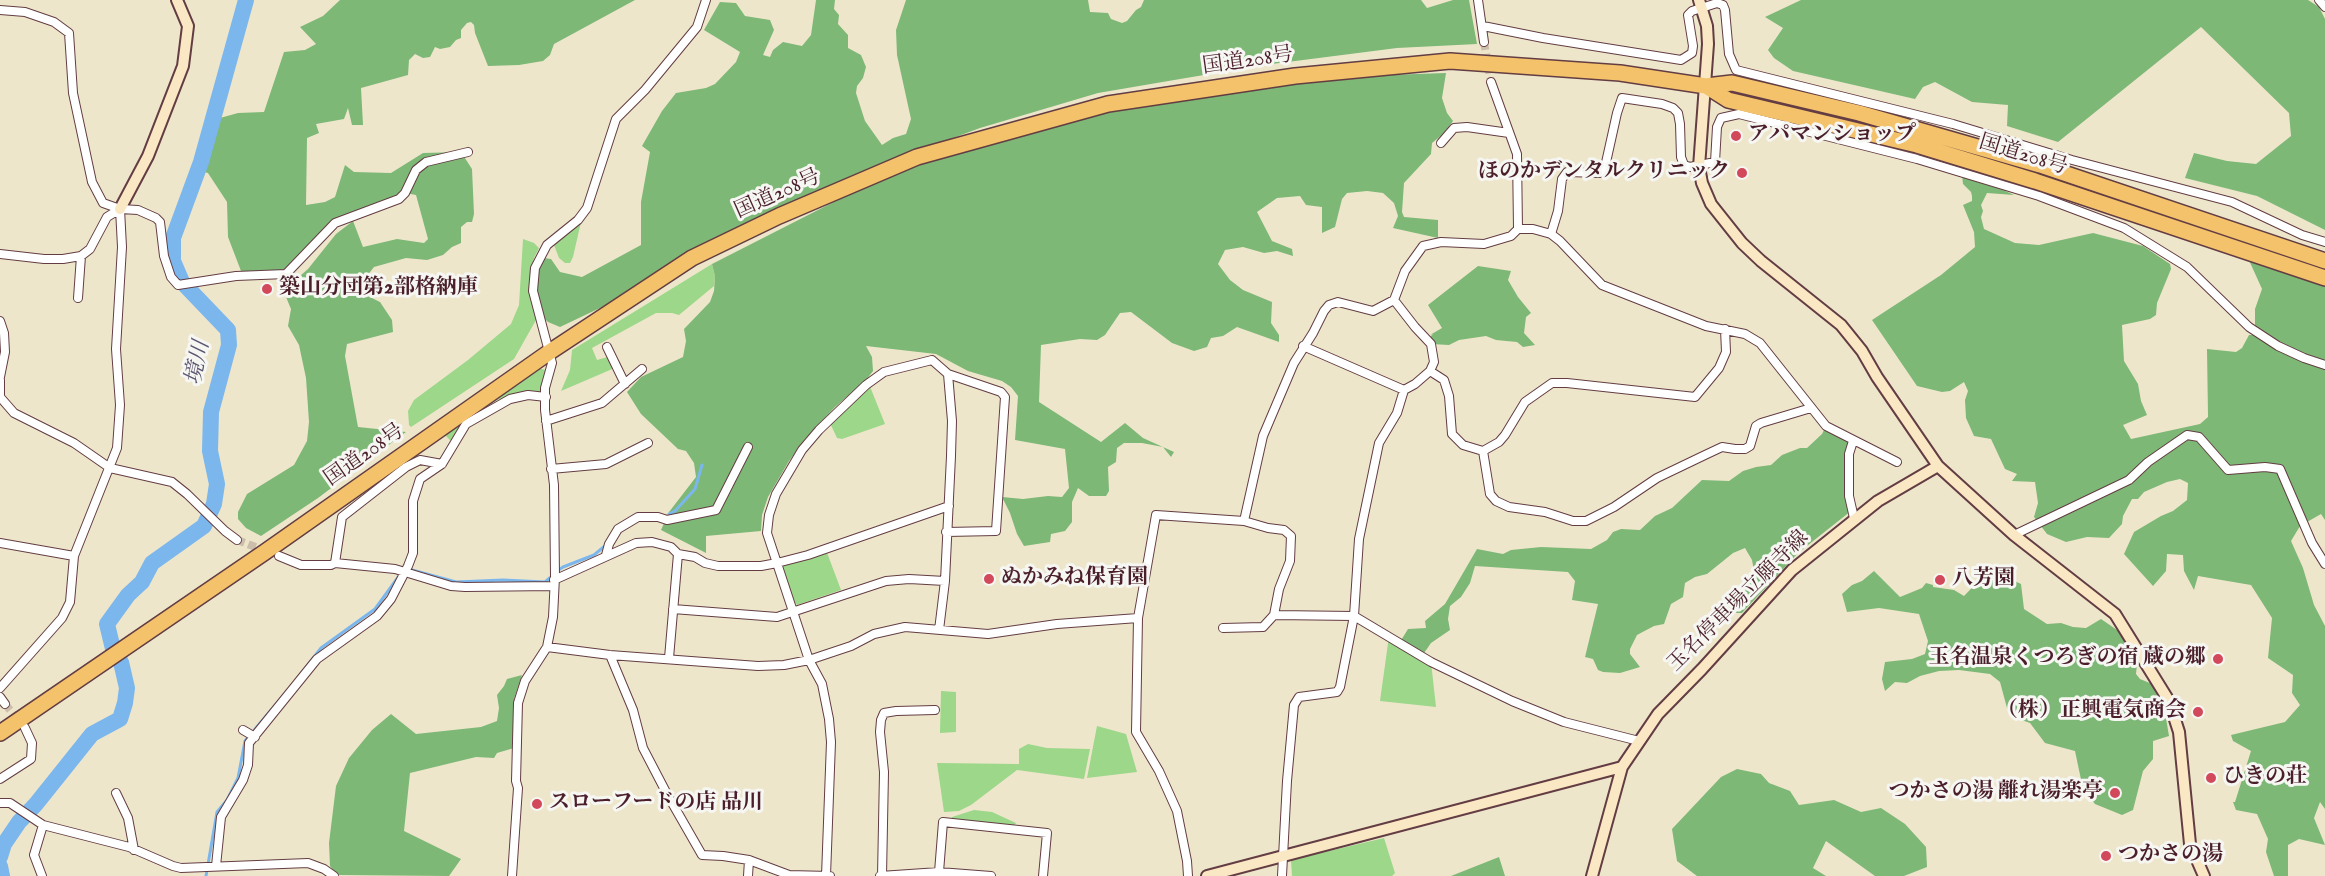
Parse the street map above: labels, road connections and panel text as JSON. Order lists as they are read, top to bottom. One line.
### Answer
{"streets":{"highway":["国道208号"],"street":["玉名停車場立願寺線"]},"water":["境川"],"places":["アパマンショップ","ほのかデンタルクリニック","築山分団第2部格納庫","ぬかみね保育園","八芳園","玉名温泉くつろぎの宿 蔵の郷","（株）正興電気商会","ひきの荘","つかさの湯 離れ湯楽亭","スローフードの店 品川","つかさの湯"]}
